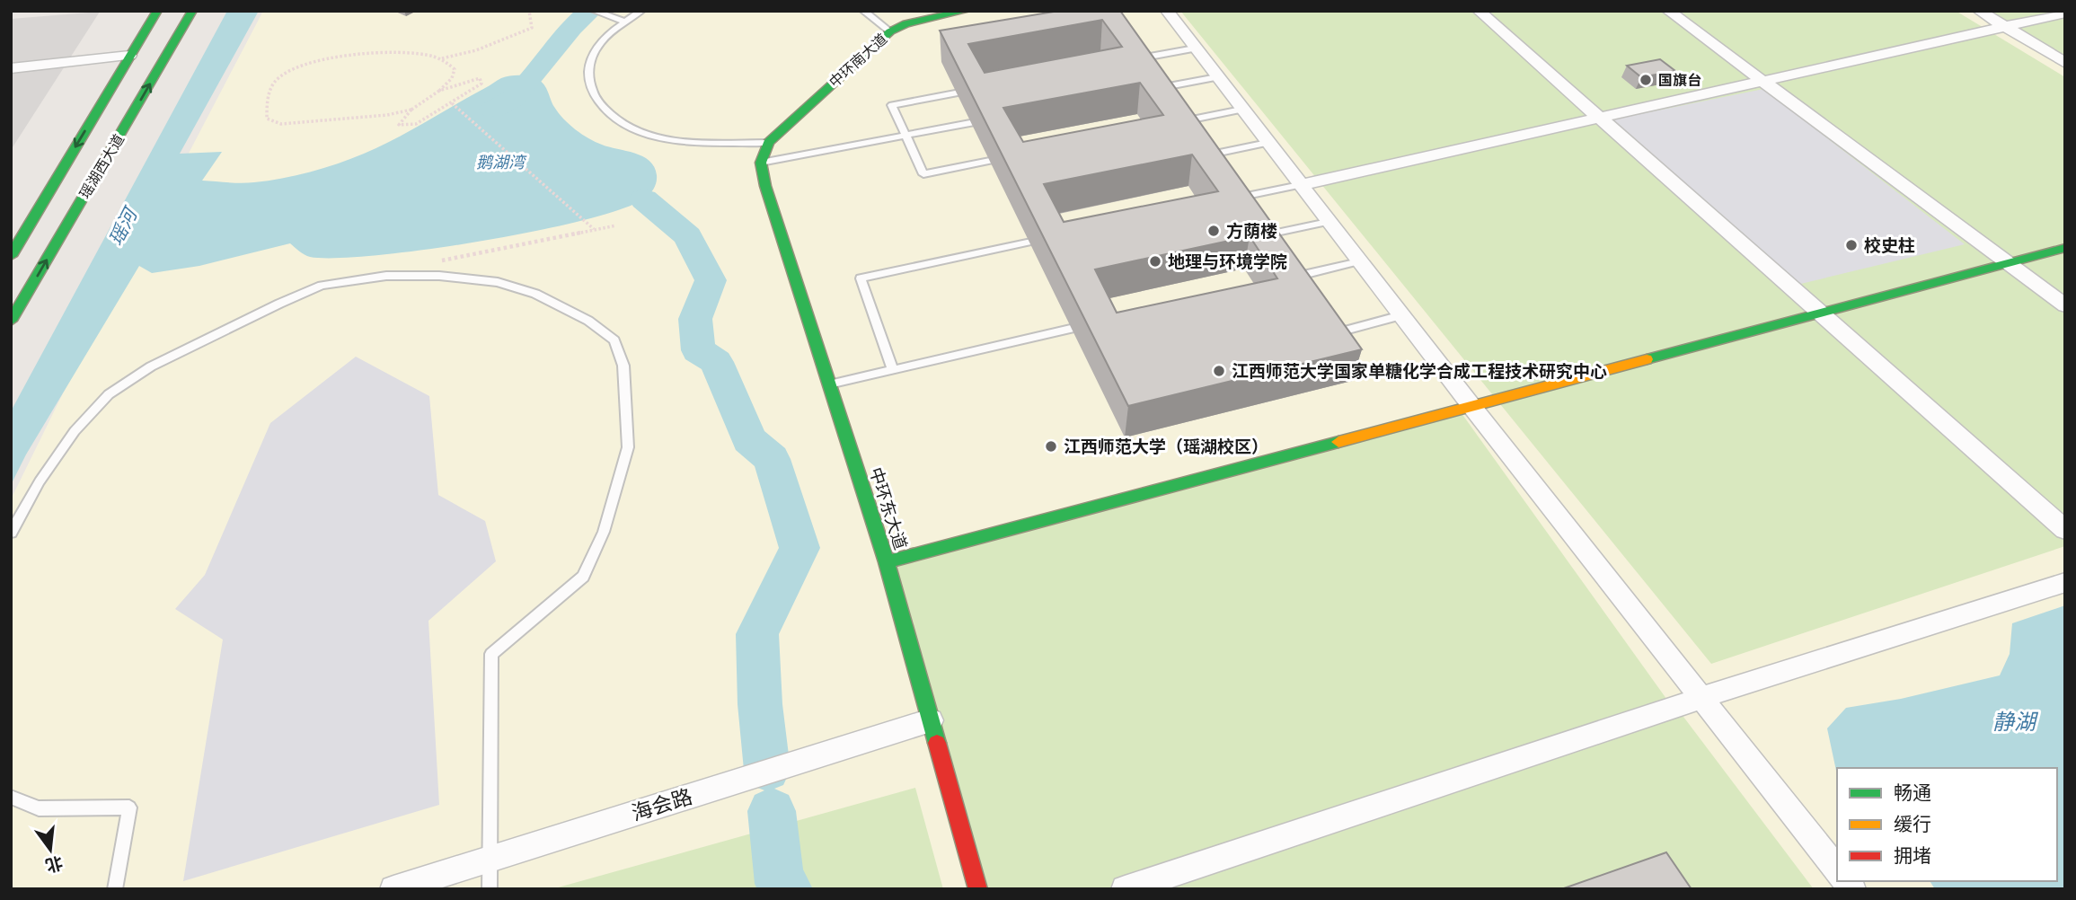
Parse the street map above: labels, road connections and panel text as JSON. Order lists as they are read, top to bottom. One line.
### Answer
{"streets":{"street":["中环南大道","瑶湖西大道","中环东大道","海会路"]},"crossings":[["中环东大道","海会路"]],"water":["鹅湖湾","瑶河","静湖"],"places":["国旗台","方荫楼","校史柱","地理与环境学院","江西师范大学国家单糖化学合成工程技术研究中心","江西师范大学（瑶湖校区）"],"legend":["畅通","缓行","拥堵"],"north":"bottom"}
